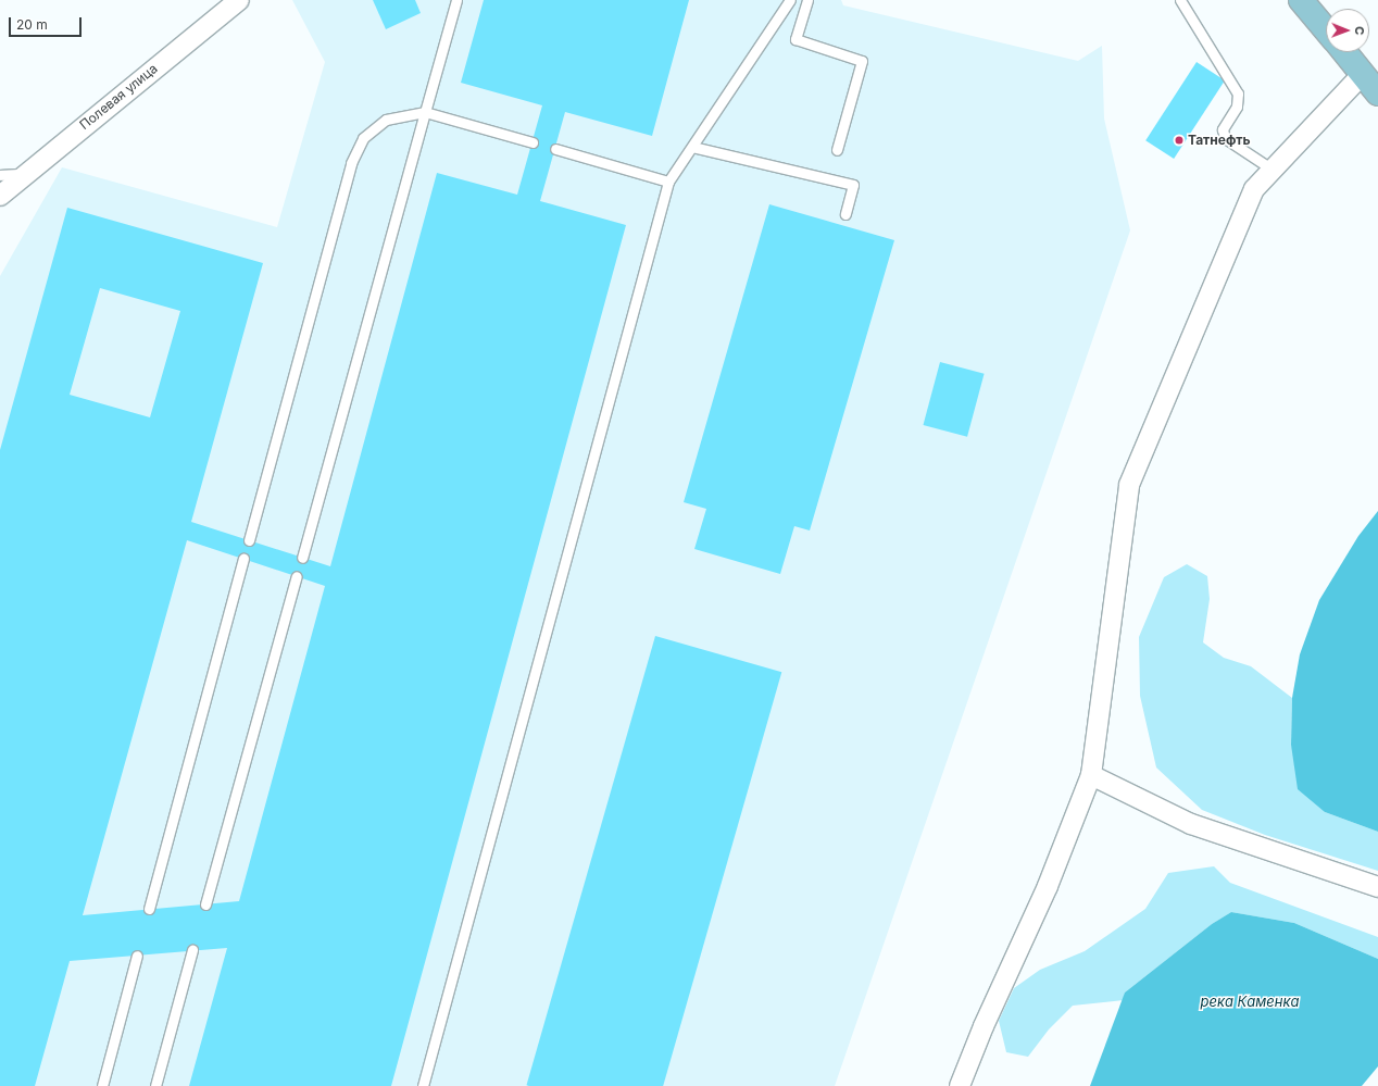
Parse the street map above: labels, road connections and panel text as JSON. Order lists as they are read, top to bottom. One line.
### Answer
{"streets":{"street":["Полевая улица"]},"water":["река Каменка"],"places":["Татнефть"],"scale_bar":"20 m","north":"right"}
